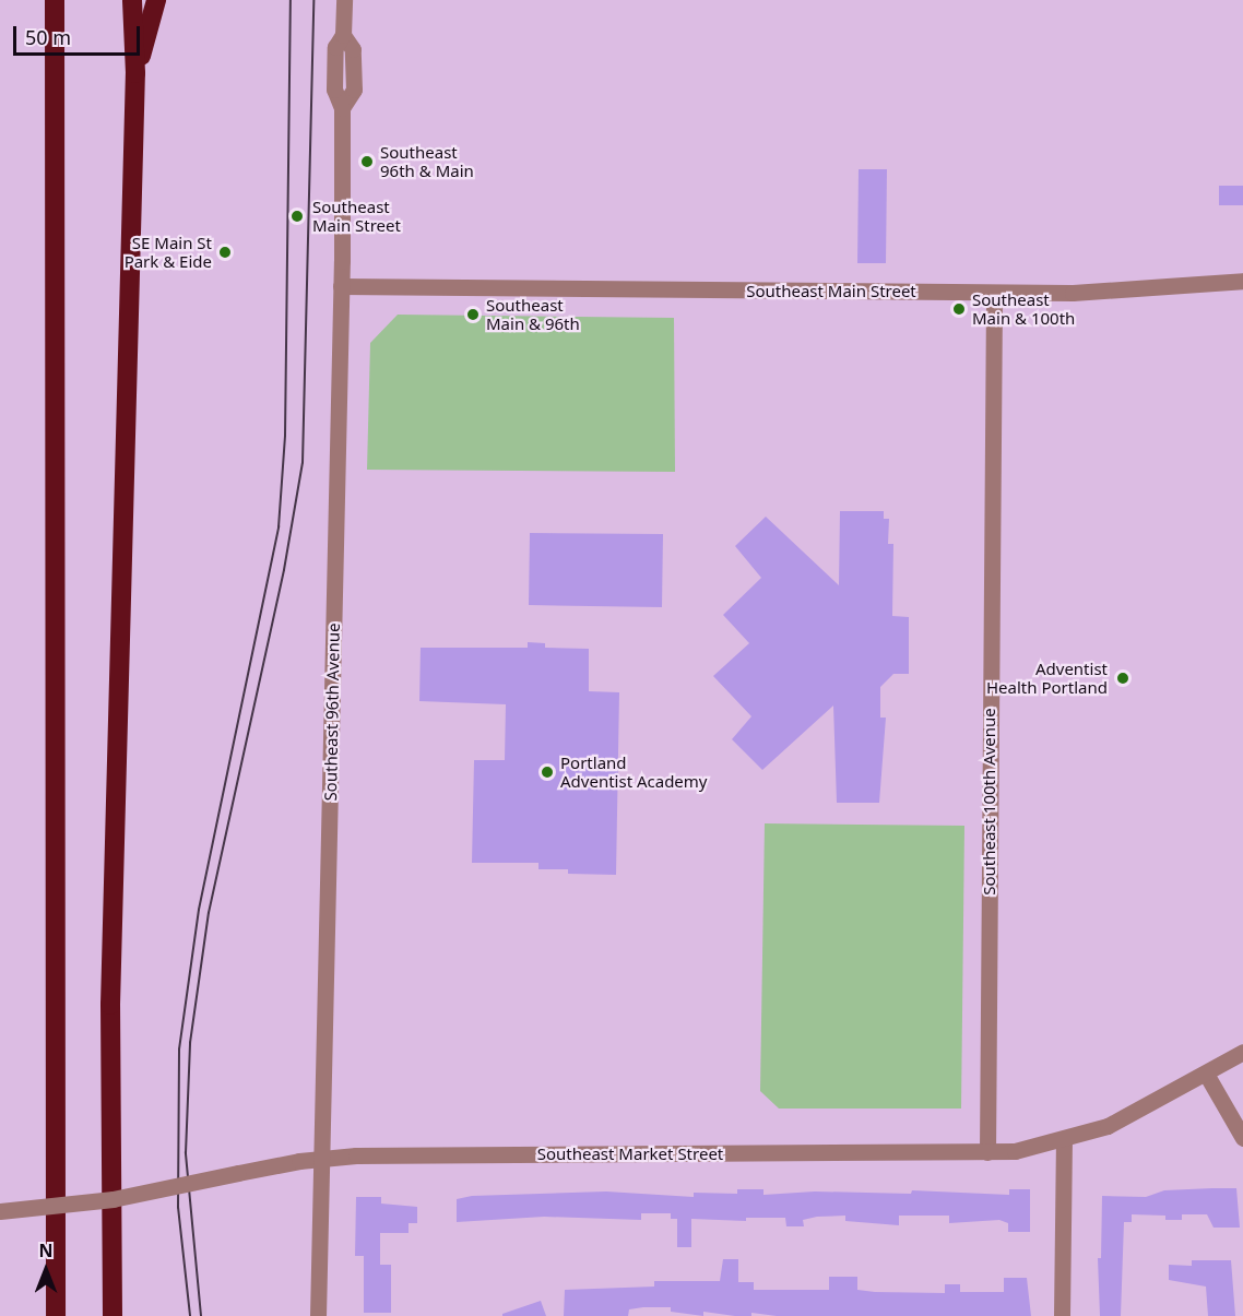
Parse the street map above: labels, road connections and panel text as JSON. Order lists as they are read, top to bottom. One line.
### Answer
{"streets":{"street":["Southeast Main Street","Southeast 96th Avenue","Southeast 100th Avenue","Southeast Market Street"]},"crossings":[["Southeast Main Street","Southeast 96th Avenue"],["Southeast Main Street","Southeast 100th Avenue"],["Southeast 96th Avenue","Southeast Market Street"],["Southeast 100th Avenue","Southeast Market Street"]],"places":["Southeast 96th & Main","Southeast Main Street","SE Main St Park & Eide","Southeast Main & 100th","Southeast Main & 96th","Adventist Health Portland","Portland Adventist Academy"],"scale_bar":"50 m","north":"top"}
